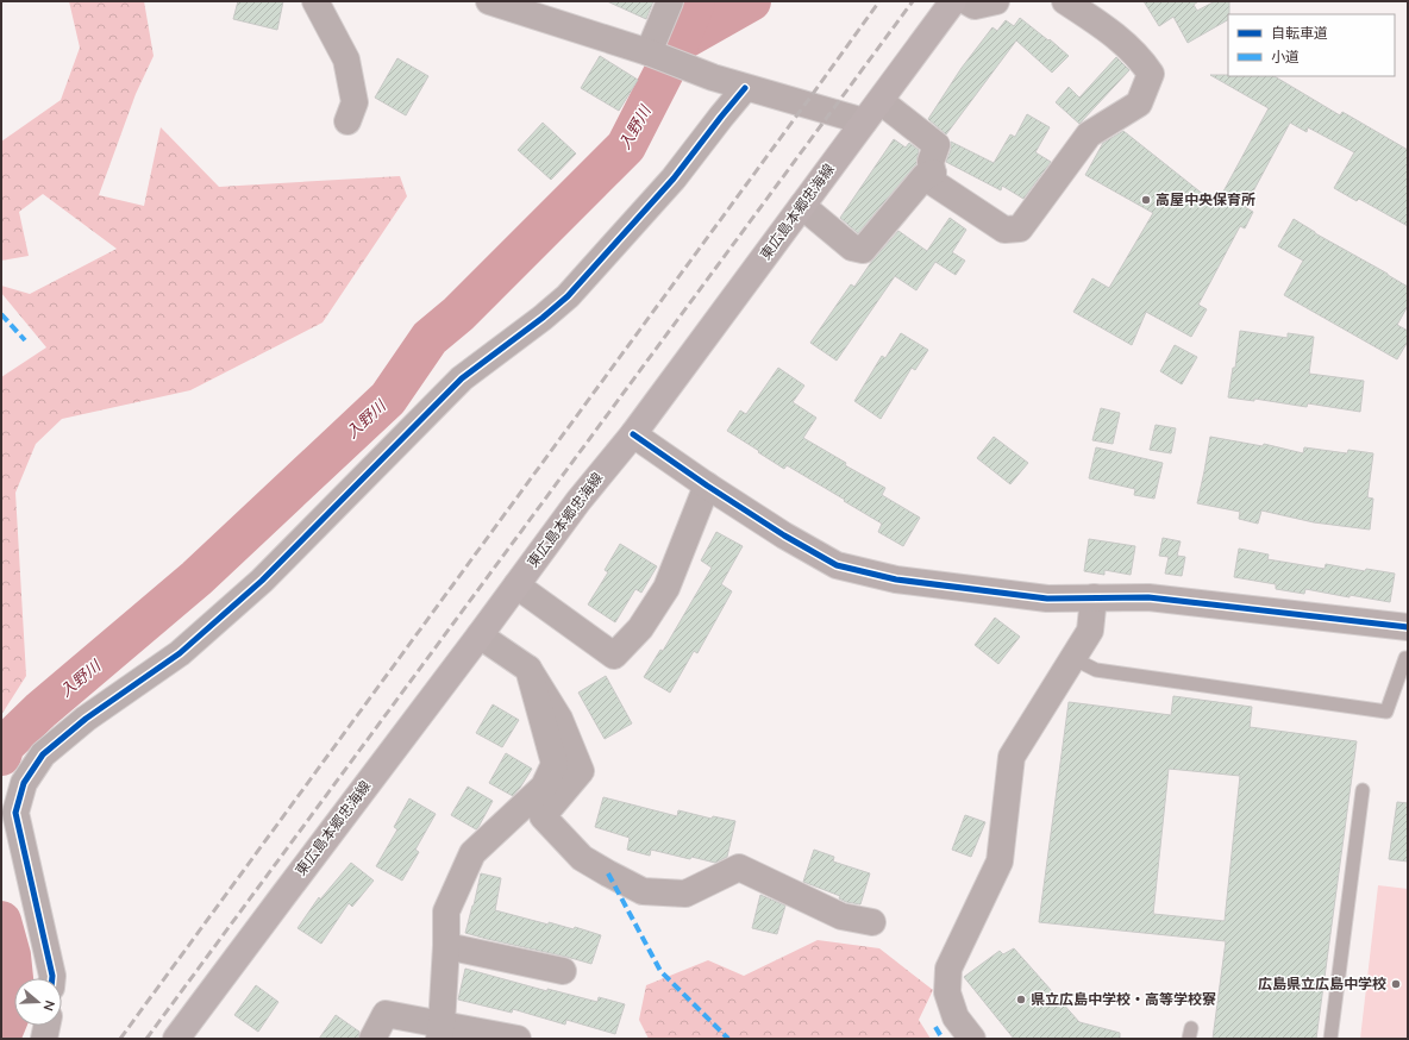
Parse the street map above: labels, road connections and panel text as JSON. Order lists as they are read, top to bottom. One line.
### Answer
{"streets":{"main road":["東広島本郷忠海線"]},"water":["入野川"],"places":["高屋中央保育所","広島県立広島中学校","県立広島中学校・高等学校寮"],"legend":["自転車道","小道"],"north":"right"}
